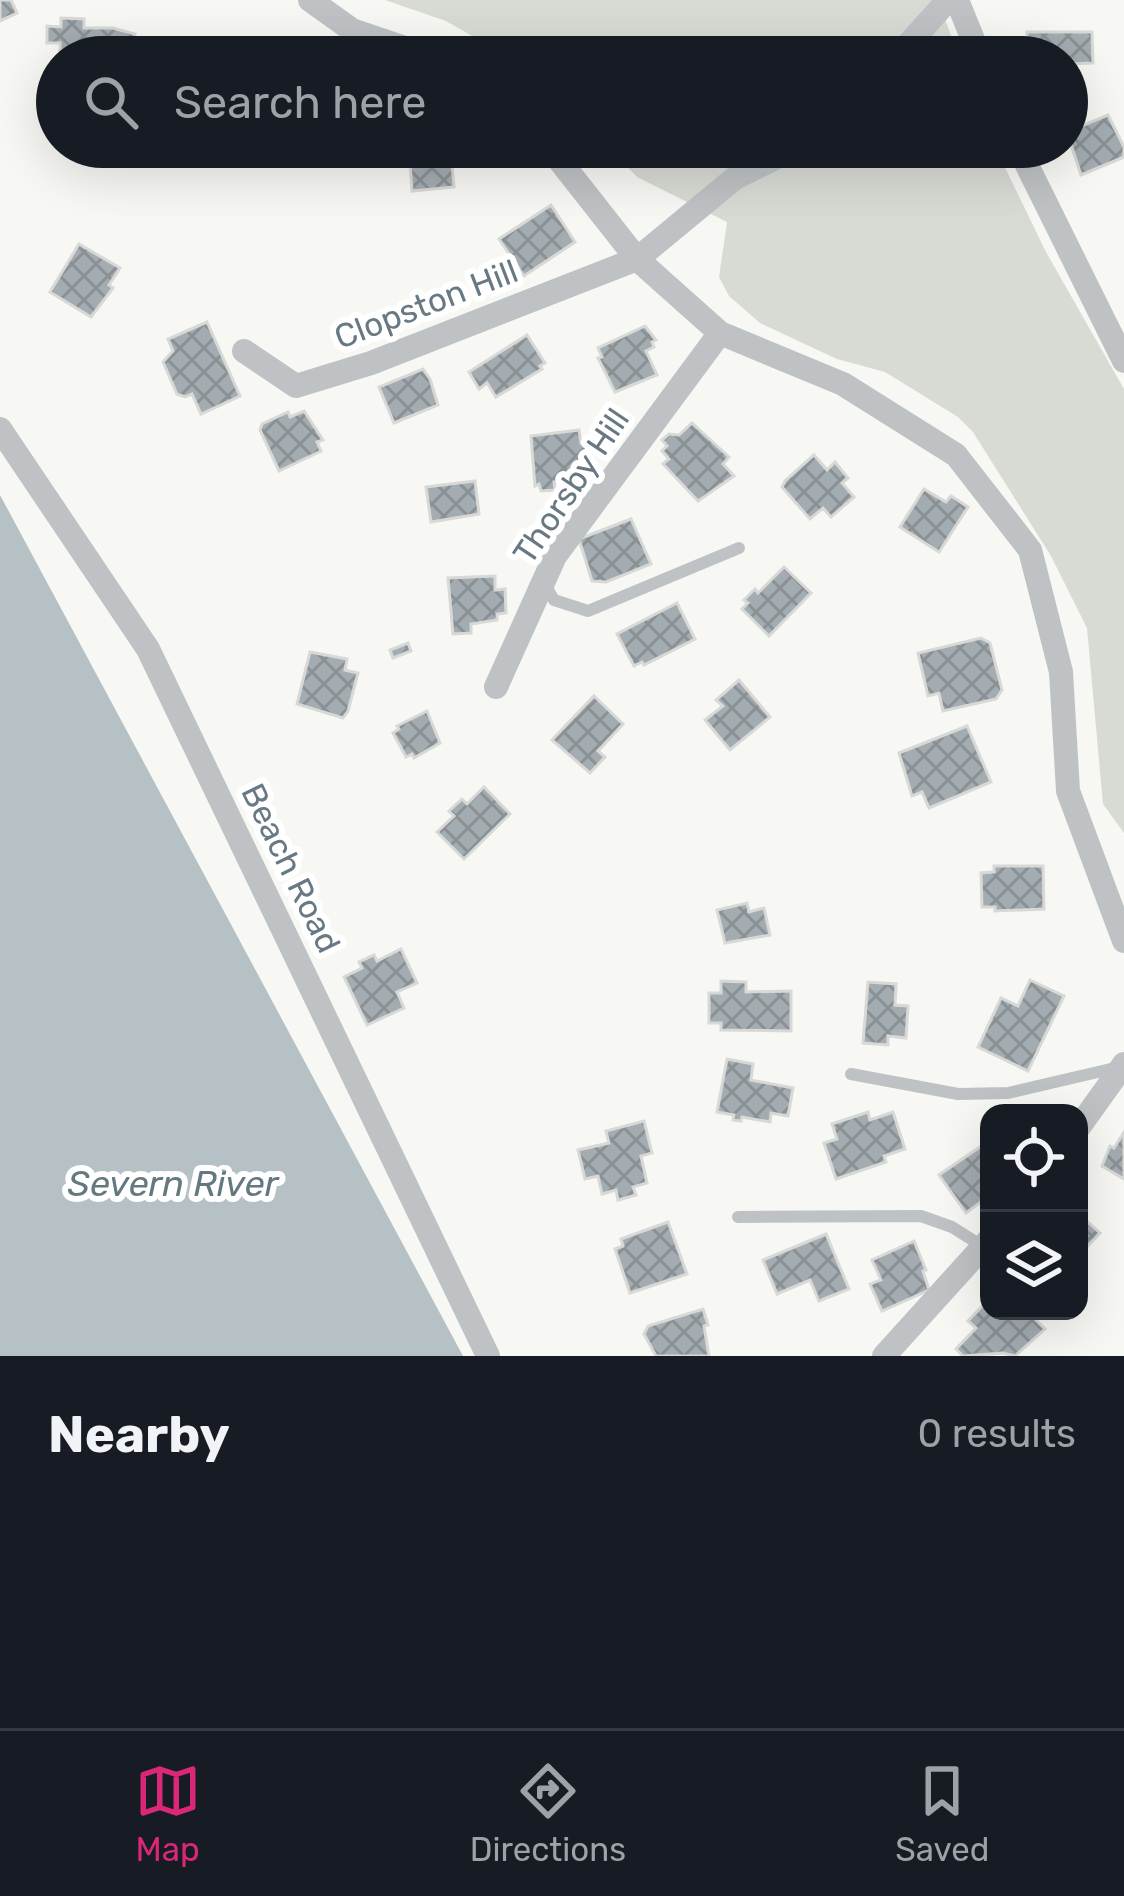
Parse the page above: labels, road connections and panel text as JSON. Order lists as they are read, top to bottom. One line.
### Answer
{"streets":{"street":["Clopston Hill","Thorsby Hill","Beach Road"]},"water":["Severn River"],"page":{"search":"Search here","heading":["Nearby","0 results"],"nav":["Map","Directions","Saved"]}}
